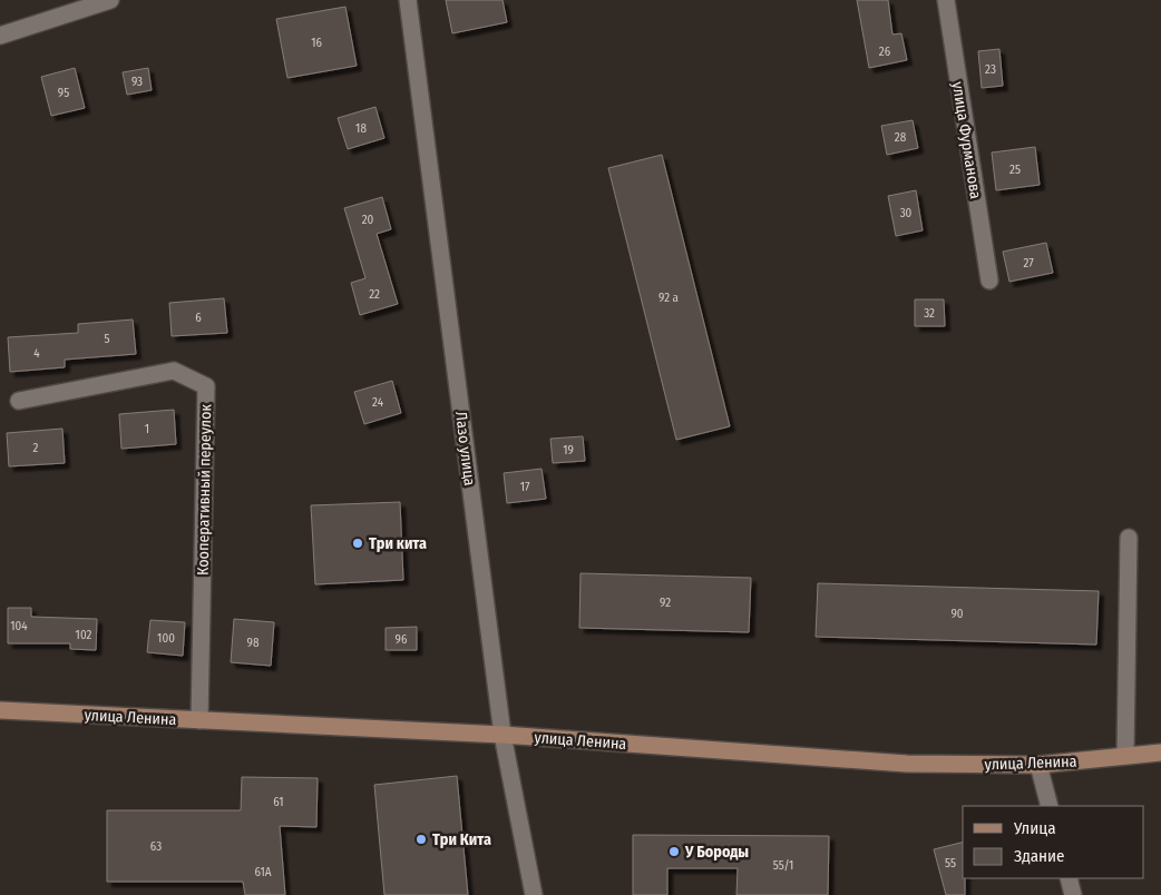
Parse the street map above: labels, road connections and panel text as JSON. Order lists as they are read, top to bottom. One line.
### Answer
{"streets":{"main road":["улица Ленина"],"street":["улица Фурманова","Лазо улица","Кооперативный переулок"]},"crossings":[["Лазо улица","улица Ленина"],["Кооперативный переулок","улица Ленина"]],"places":["Три кита","Три Кита","У Бороды"],"house_numbers":["16","26","23","93","95","18","28","25","30","20","27","22","92 а","32","6","5","4","24","1","2","19","17","92","90","104","102","100","96","98","61","63","55","55/1","61А"],"legend":["Улица","Здание"]}
